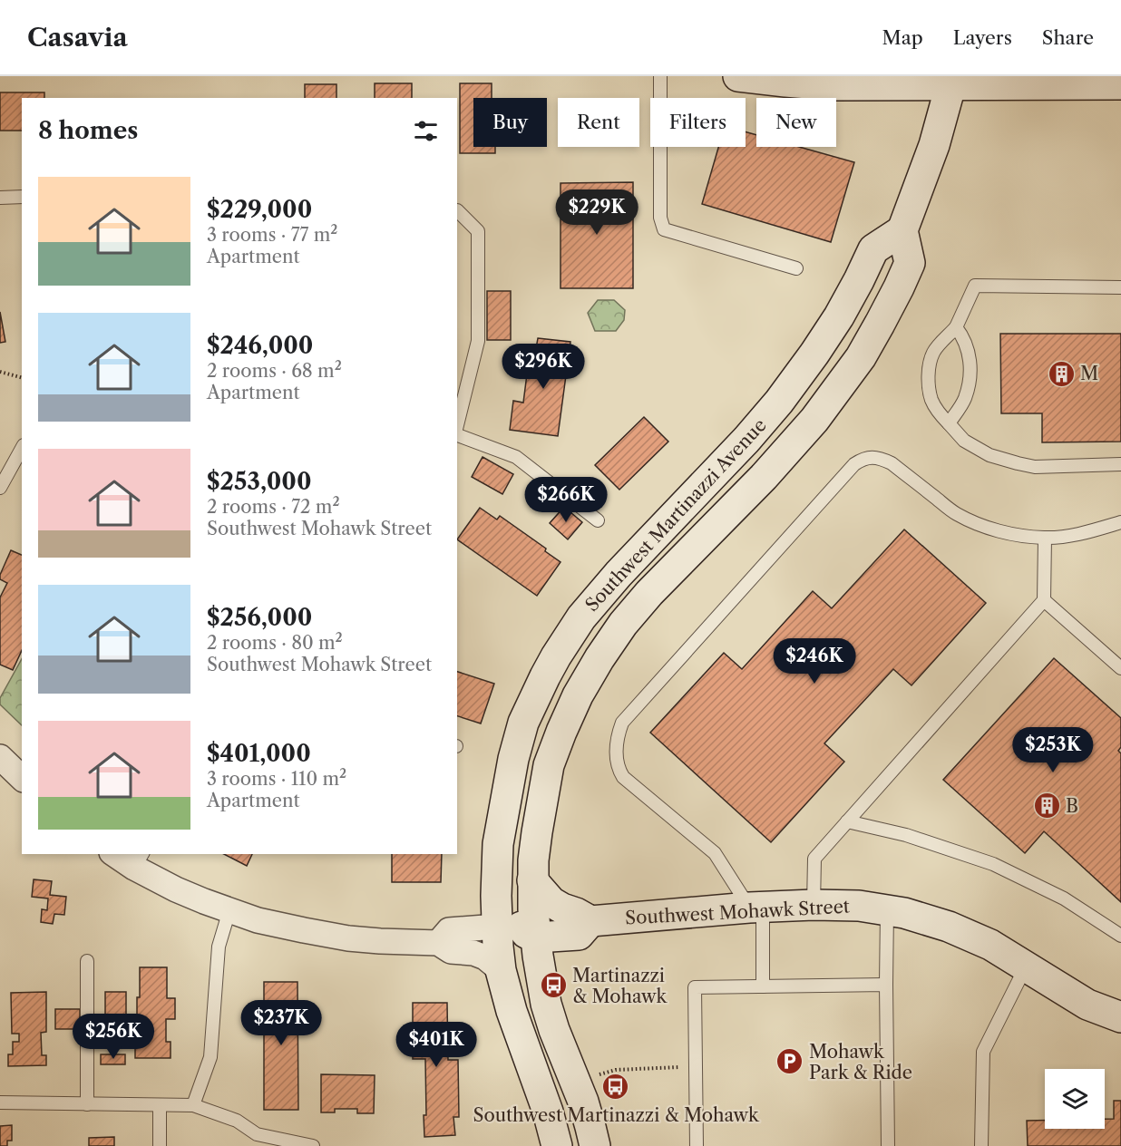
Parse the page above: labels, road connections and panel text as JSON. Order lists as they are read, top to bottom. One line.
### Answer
{"streets":{"street":["Southwest Martinazzi Avenue","Southwest Mohawk Street"]},"crossings":[["Southwest Martinazzi Avenue","Southwest Mohawk Street"]],"places":{"building":["M","B"],"bus stop":["Martinazzi & Mohawk","Southwest Martinazzi & Mohawk"],"parking":["Mohawk Park & Ride"]},"page":{"header":"Casavia","nav":["Map","Layers","Share"],"chip":["Buy","Rent","Filters","New"],"heading":"8 homes","list":[{"name":"$229,000","note":"3 rooms · 77 m² · Apartment"},{"name":"$246,000","note":"2 rooms · 68 m² · Apartment"},{"name":"$253,000","note":"2 rooms · 72 m² · Southwest Mohawk Street"},{"name":"$256,000","note":"2 rooms · 80 m² · Southwest Mohawk Street"},{"name":"$401,000","note":"3 rooms · 110 m² · Apartment"}],"price":["$229K","$296K","$266K","$246K","$253K","$237K","$256K","$401K"]}}
